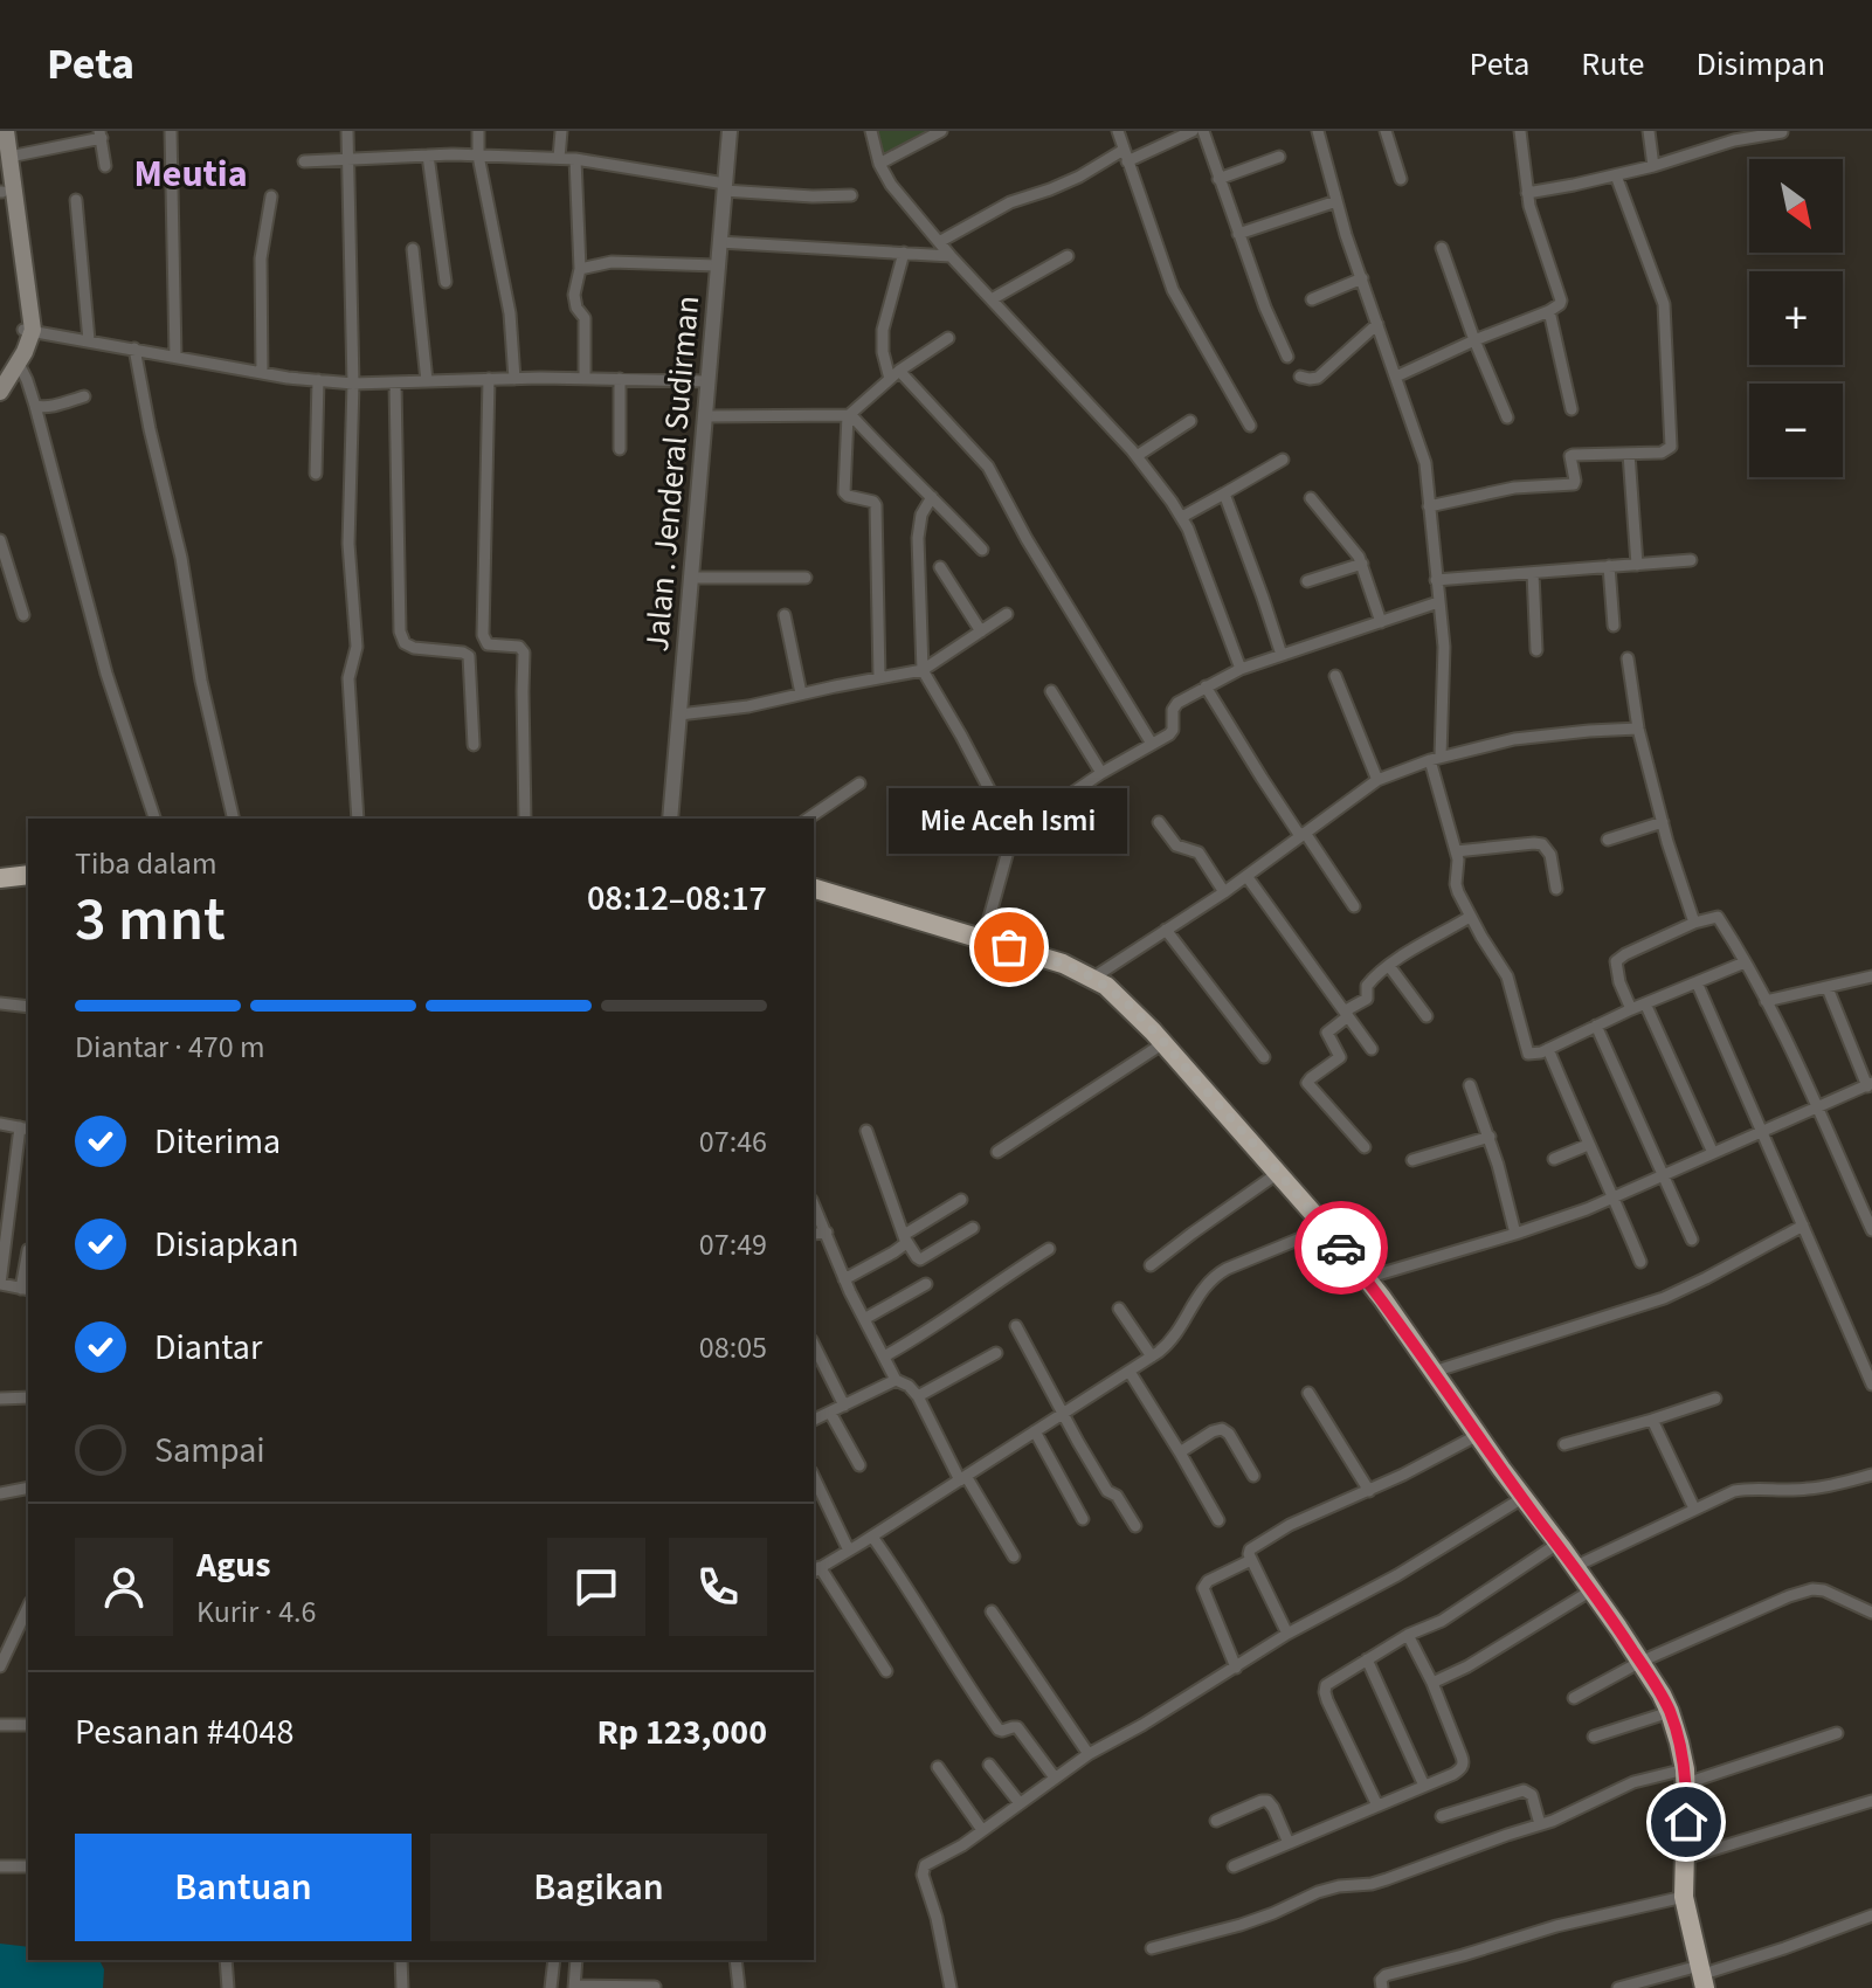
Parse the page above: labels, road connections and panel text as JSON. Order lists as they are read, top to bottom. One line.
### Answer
{"streets":{"street":["Jalan . Jenderal Sudirman"]},"districts":["Meutia"],"places":["Mie Aceh Ismi"],"north":"bottom right","page":{"header":"Peta","nav":["Peta","Rute","Disimpan"],"map_buttons":["+","−"],"bubble":"Mie Aceh Ismi","heading":["3 mnt","Tiba dalam","08:12–08:17"],"panel":["Agus","Kurir · 4.6","Pesanan #4048","Rp 123,000"],"bar":"Diantar · 470 m","list":[["Diterima","07:46"],["Disiapkan","07:49"],["Diantar","08:05"],"Sampai"],"buttons":["Bantuan","Bagikan"]}}
